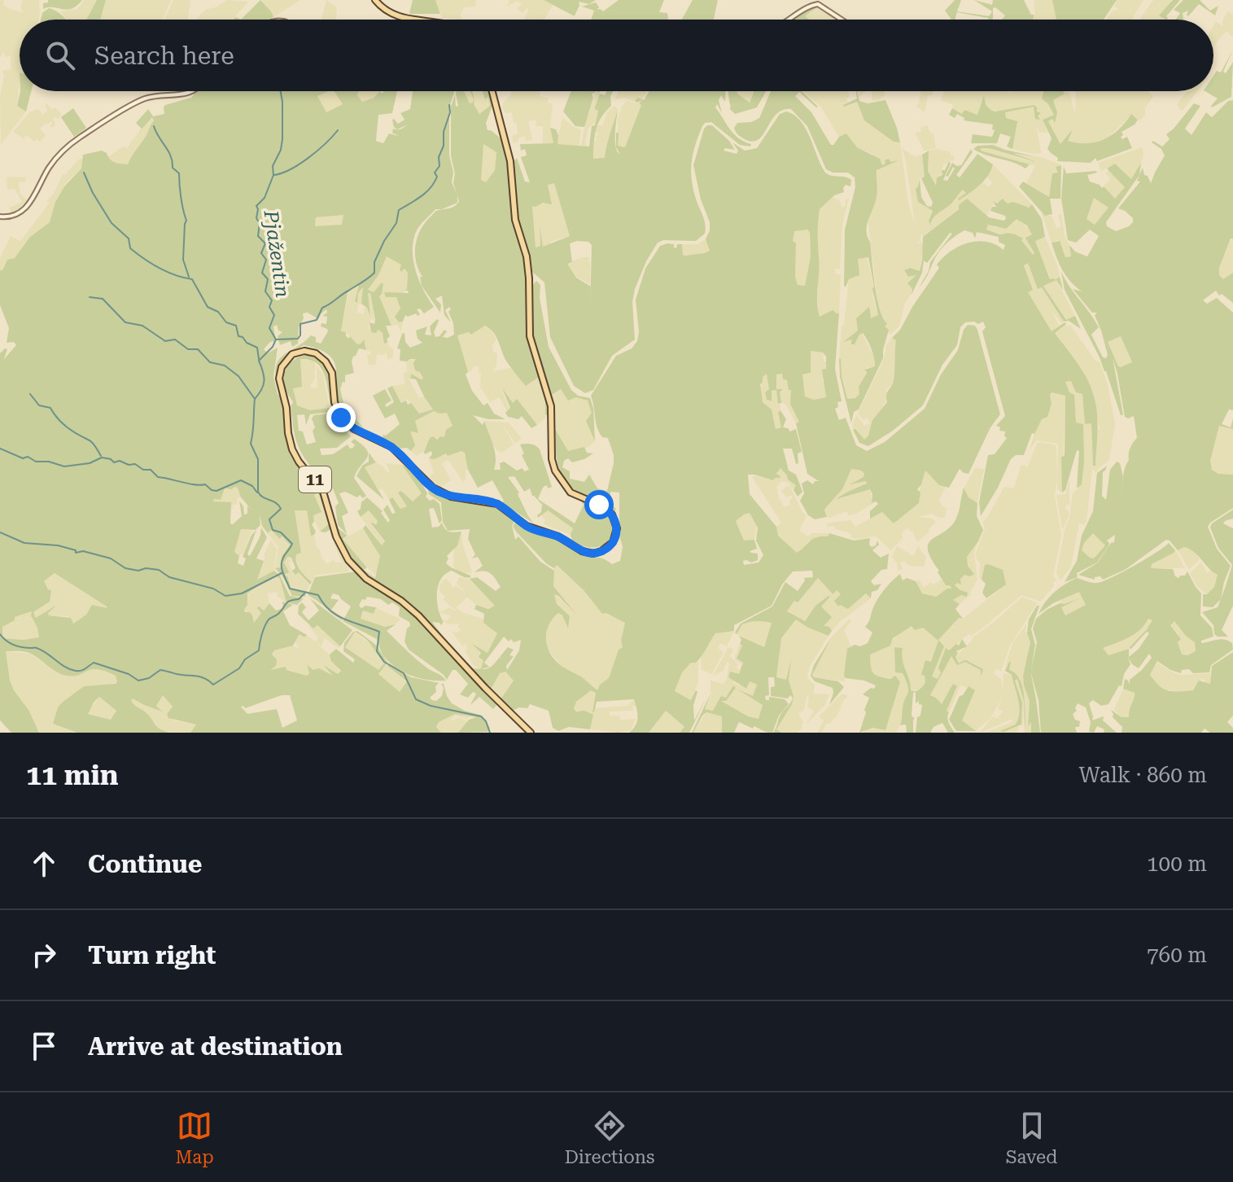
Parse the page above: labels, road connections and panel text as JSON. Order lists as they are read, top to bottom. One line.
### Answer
{"streets":{"main road":["11"]},"water":["Pjažentin"],"page":{"search":"Search here","heading":["11 min","Walk · 860 m"],"list":[["Continue","100 m"],["Turn right","760 m"],"Arrive at destination"],"nav":["Map","Directions","Saved"]}}
